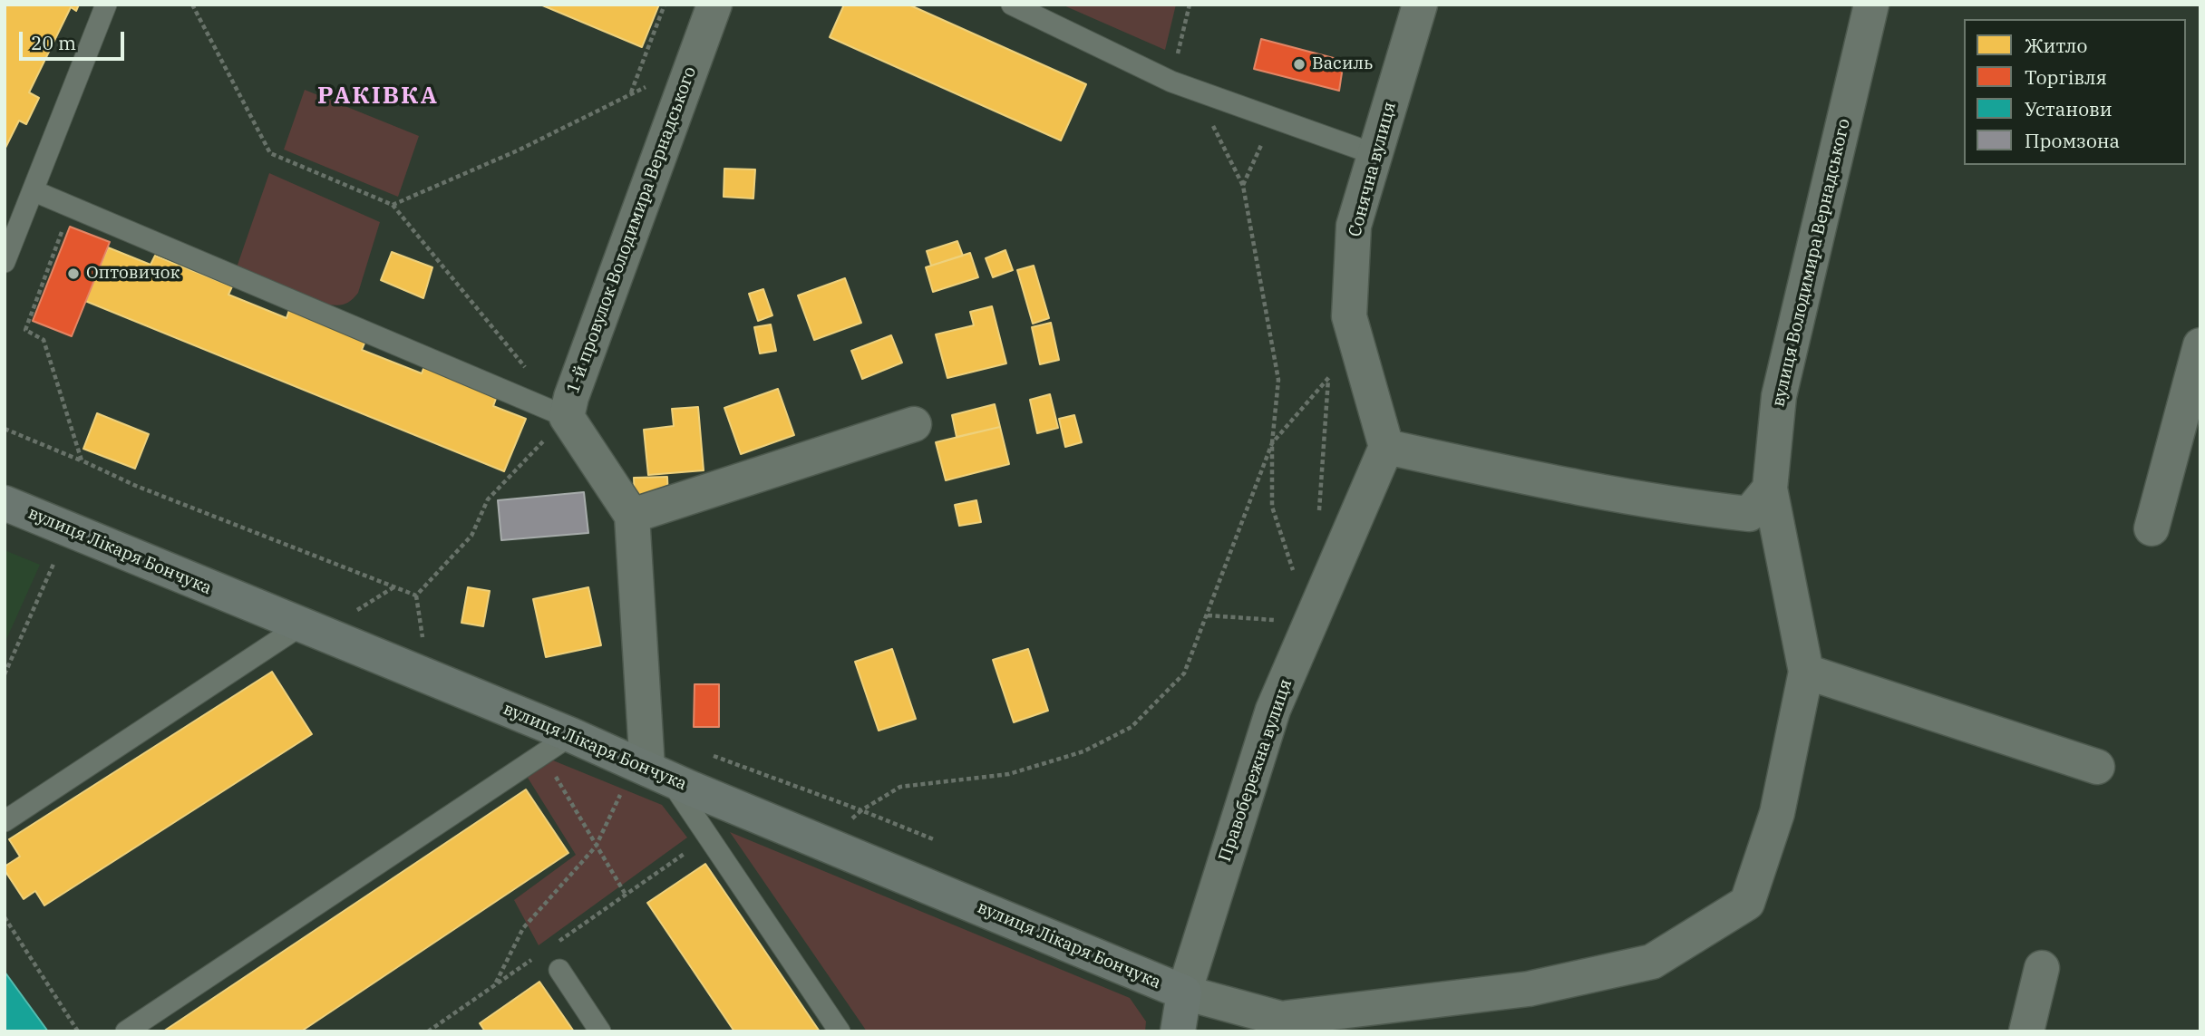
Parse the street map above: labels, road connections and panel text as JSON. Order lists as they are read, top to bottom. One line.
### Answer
{"streets":{"street":["Сонячна вулиця","1-й провулок Володимира Вернадського","вулиця Володимира Вернадського","вулиця Лікаря Бончука","Правобережна вулиця"]},"crossings":[["Сонячна вулиця","Правобережна вулиця"],["вулиця Лікаря Бончука","Правобережна вулиця"]],"districts":["РАКІВКА"],"places":["Василь","Оптовичок"],"legend":["Житло","Торгівля","Установи","Промзона"],"scale_bar":"20 m"}
